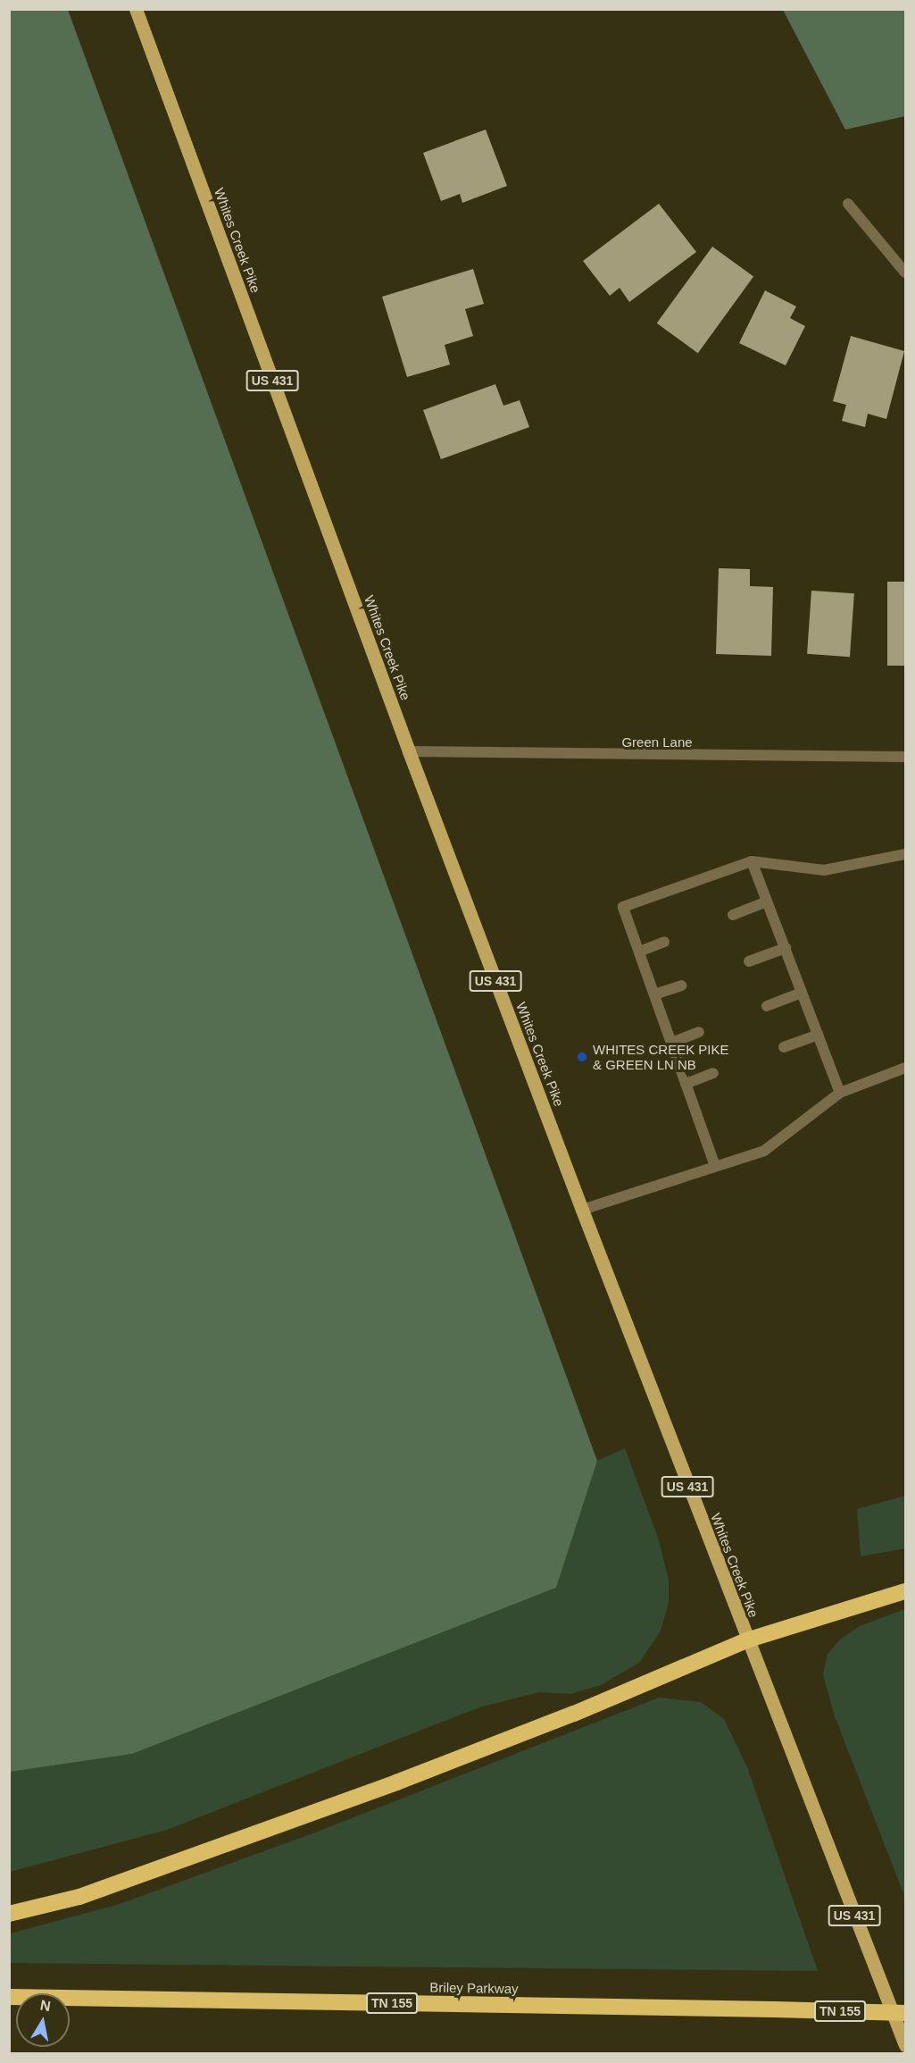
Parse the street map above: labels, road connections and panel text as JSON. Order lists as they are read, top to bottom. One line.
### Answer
{"streets":{"highway":["Briley Parkway","TN 155"],"main road":["Whites Creek Pike","US 431"],"street":["Green Lane"]},"crossings":[["Whites Creek Pike","Green Lane"]],"places":["WHITES CREEK PIKE & GREEN LN NB"],"north":"top"}
